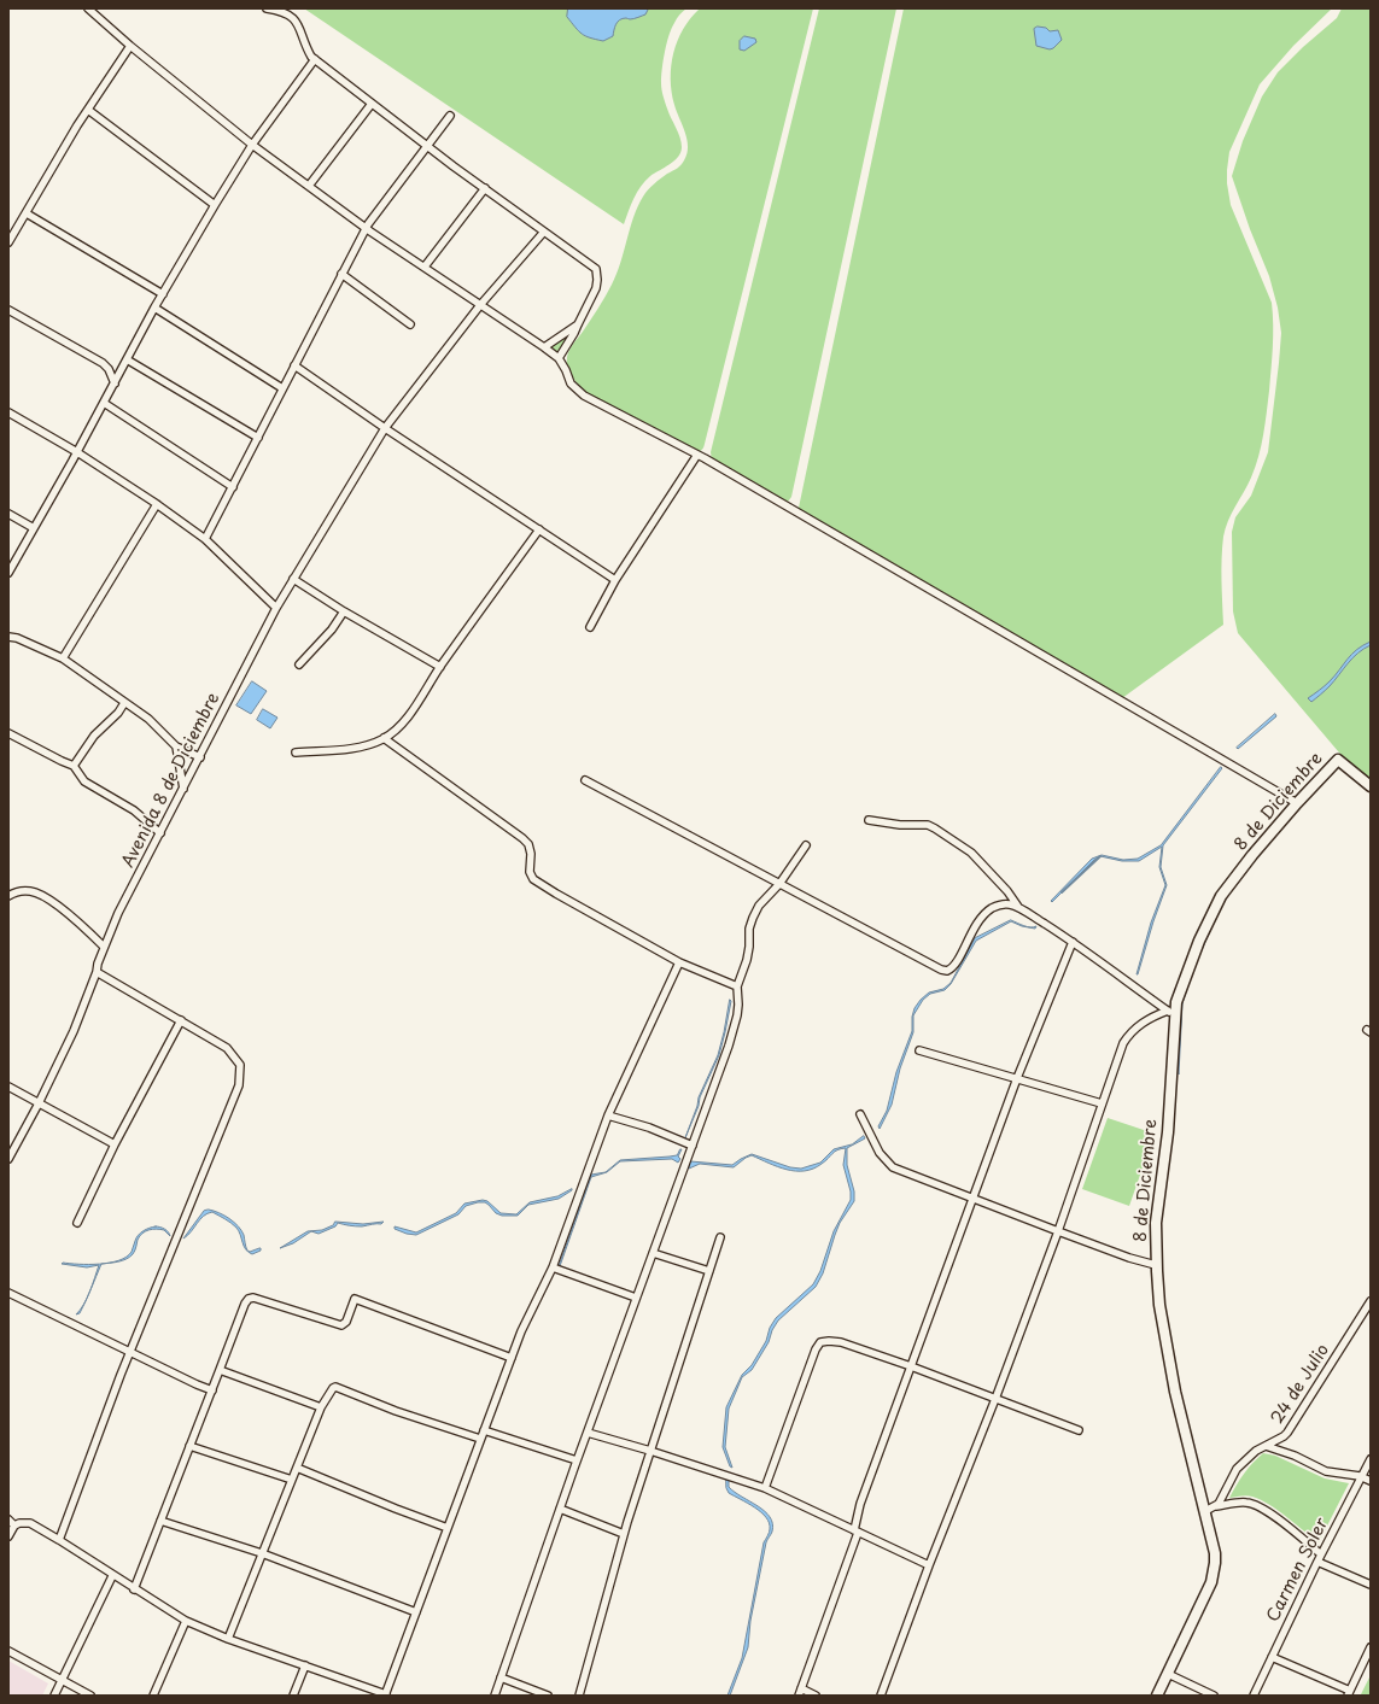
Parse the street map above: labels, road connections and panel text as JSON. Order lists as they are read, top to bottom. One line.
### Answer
{"streets":{"street":["Avenida 8 de Diciembre","8 de Diciembre","24 de Julio","Carmen Soler"]},"crossings":[["8 de Diciembre","24 de Julio"]]}
